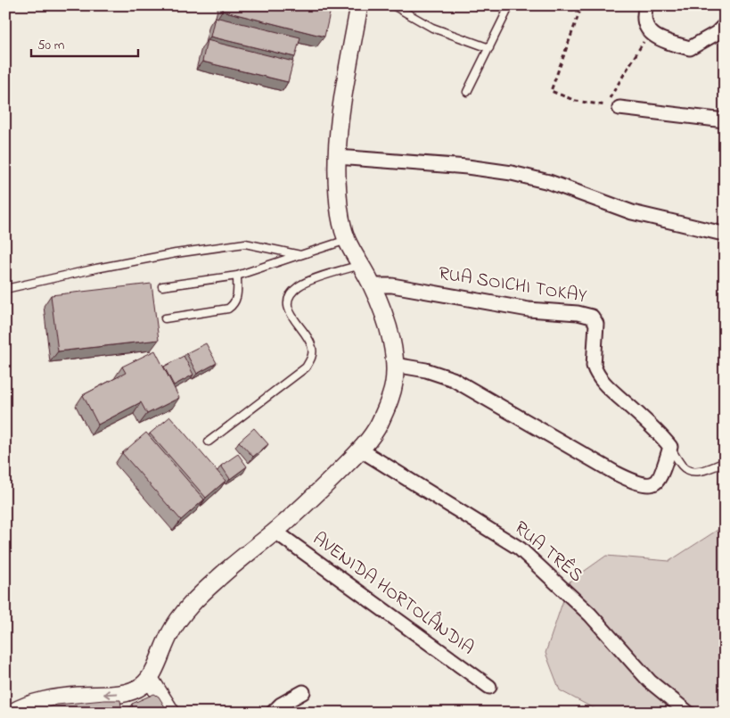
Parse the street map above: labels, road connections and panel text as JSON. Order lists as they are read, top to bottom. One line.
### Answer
{"streets":{"street":["RUA SOICHI TOKAY","RUA TRÊS","AVENIDA HORTOLÂNDIA"]},"scale_bar":"50 m"}
